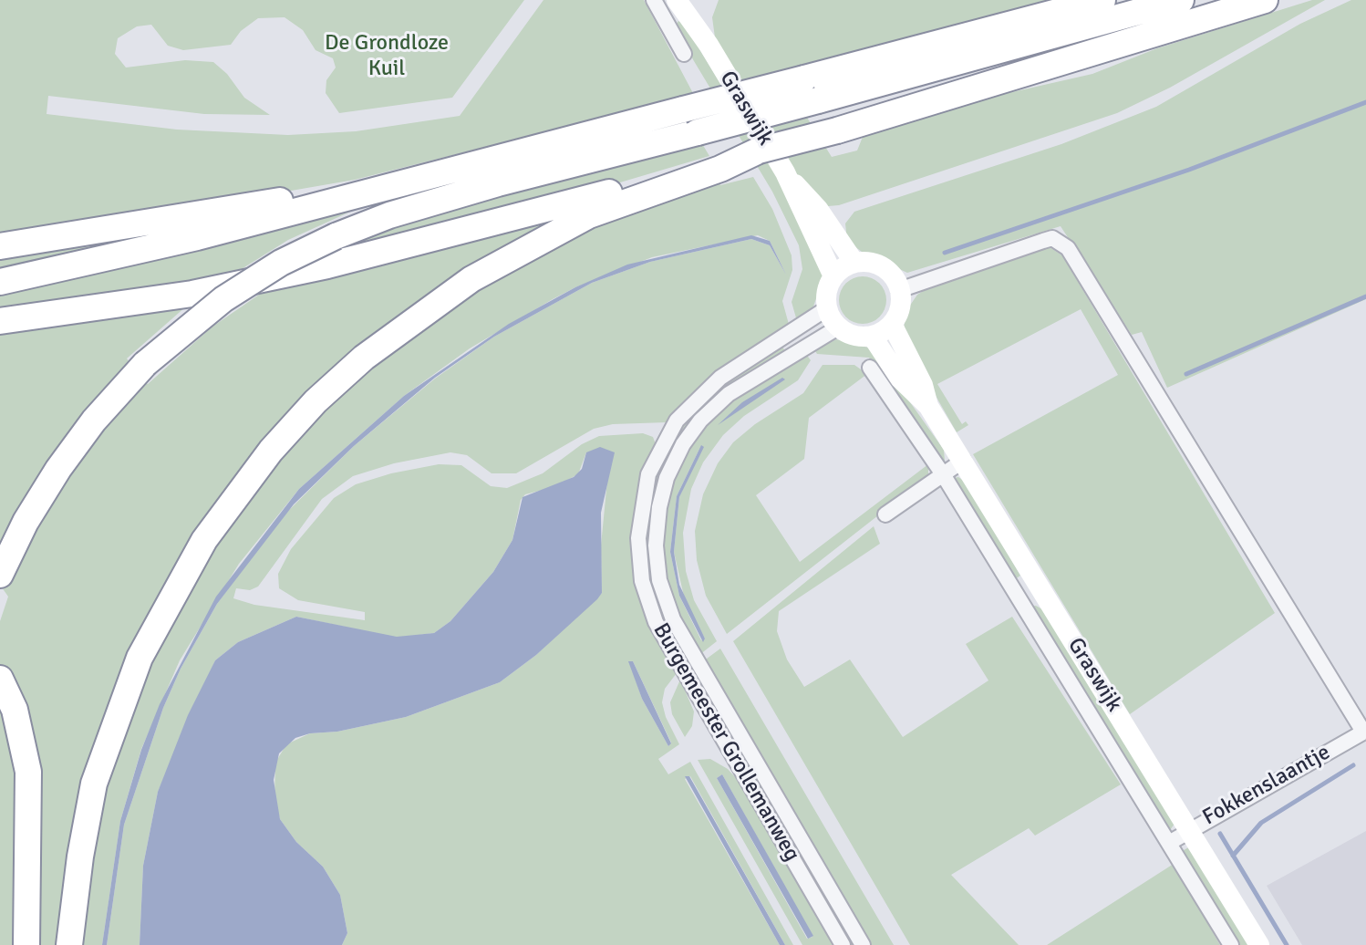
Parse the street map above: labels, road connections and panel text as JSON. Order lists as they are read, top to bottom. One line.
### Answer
{"streets":{"main road":["Graswijk"],"street":["Burgemeester Grollemanweg","Fokkenslaantje"]},"crossings":[["Graswijk","Burgemeester Grollemanweg"],["Graswijk","Fokkenslaantje"]],"parks":["De Grondloze Kuil"]}
